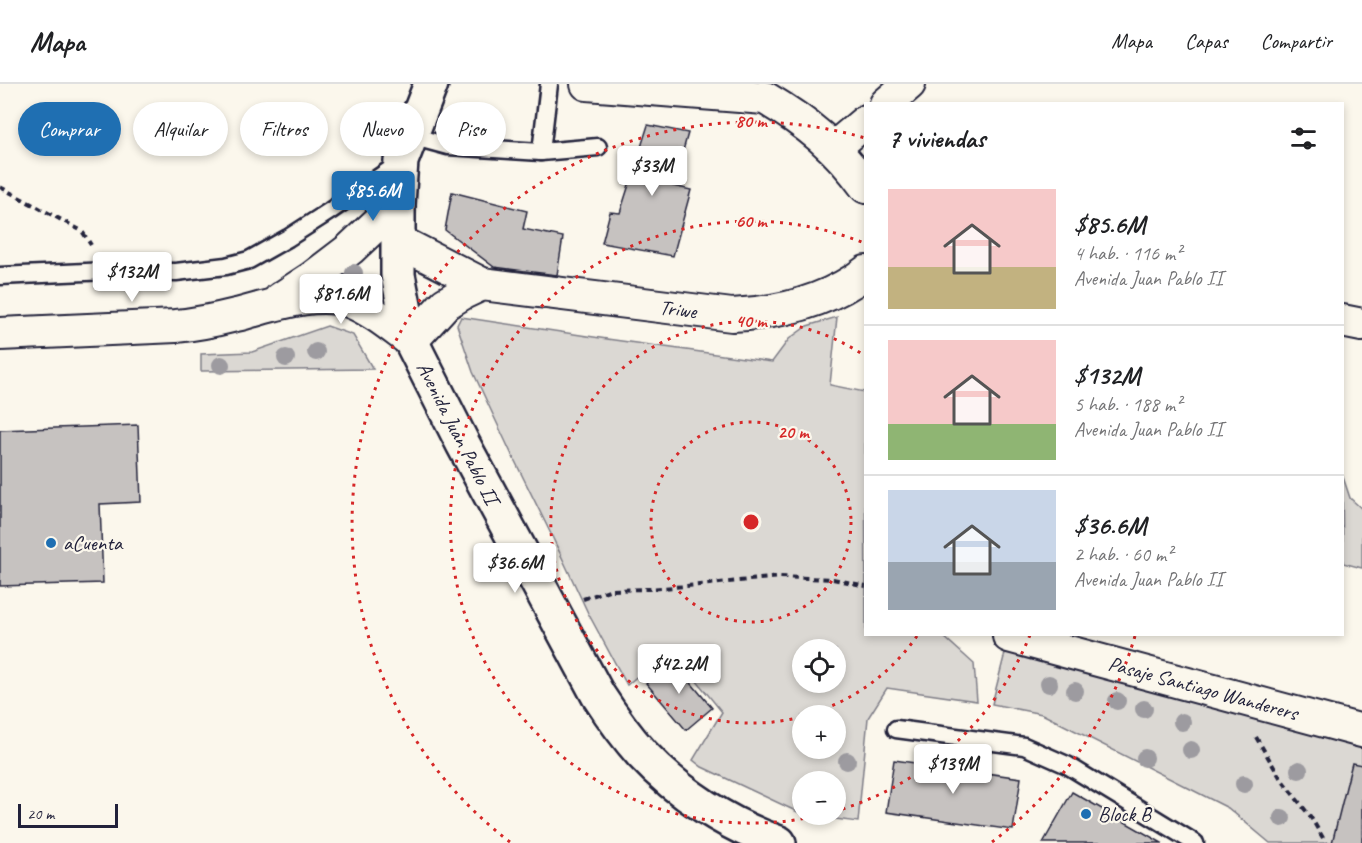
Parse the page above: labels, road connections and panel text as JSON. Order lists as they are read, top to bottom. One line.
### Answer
{"streets":{"street":["Triwe","Avenida Juan Pablo II","Pasaje Santiago Wanderers"]},"crossings":[["Triwe","Avenida Juan Pablo II"]],"places":["aCuenta","Block B"],"scale_bar":"20 m","page":{"header":"Mapa","nav":["Mapa","Capas","Compartir"],"chip":["Comprar","Alquilar","Filtros","Nuevo","Piso"],"heading":"7 viviendas","price":["$33M","$85.6M","$132M","$81.6M","$36.6M","$42.2M","$139M"],"list":[{"name":"$85.6M","note":"4 hab. · 116 m² · Avenida Juan Pablo II"},{"name":"$132M","note":"5 hab. · 188 m² · Avenida Juan Pablo II"},{"name":"$36.6M","note":"2 hab. · 60 m² · Avenida Juan Pablo II"}],"map_buttons":["+","−"],"scale":"20 m"},"rings":["80 m","60 m","40 m","20 m"]}
